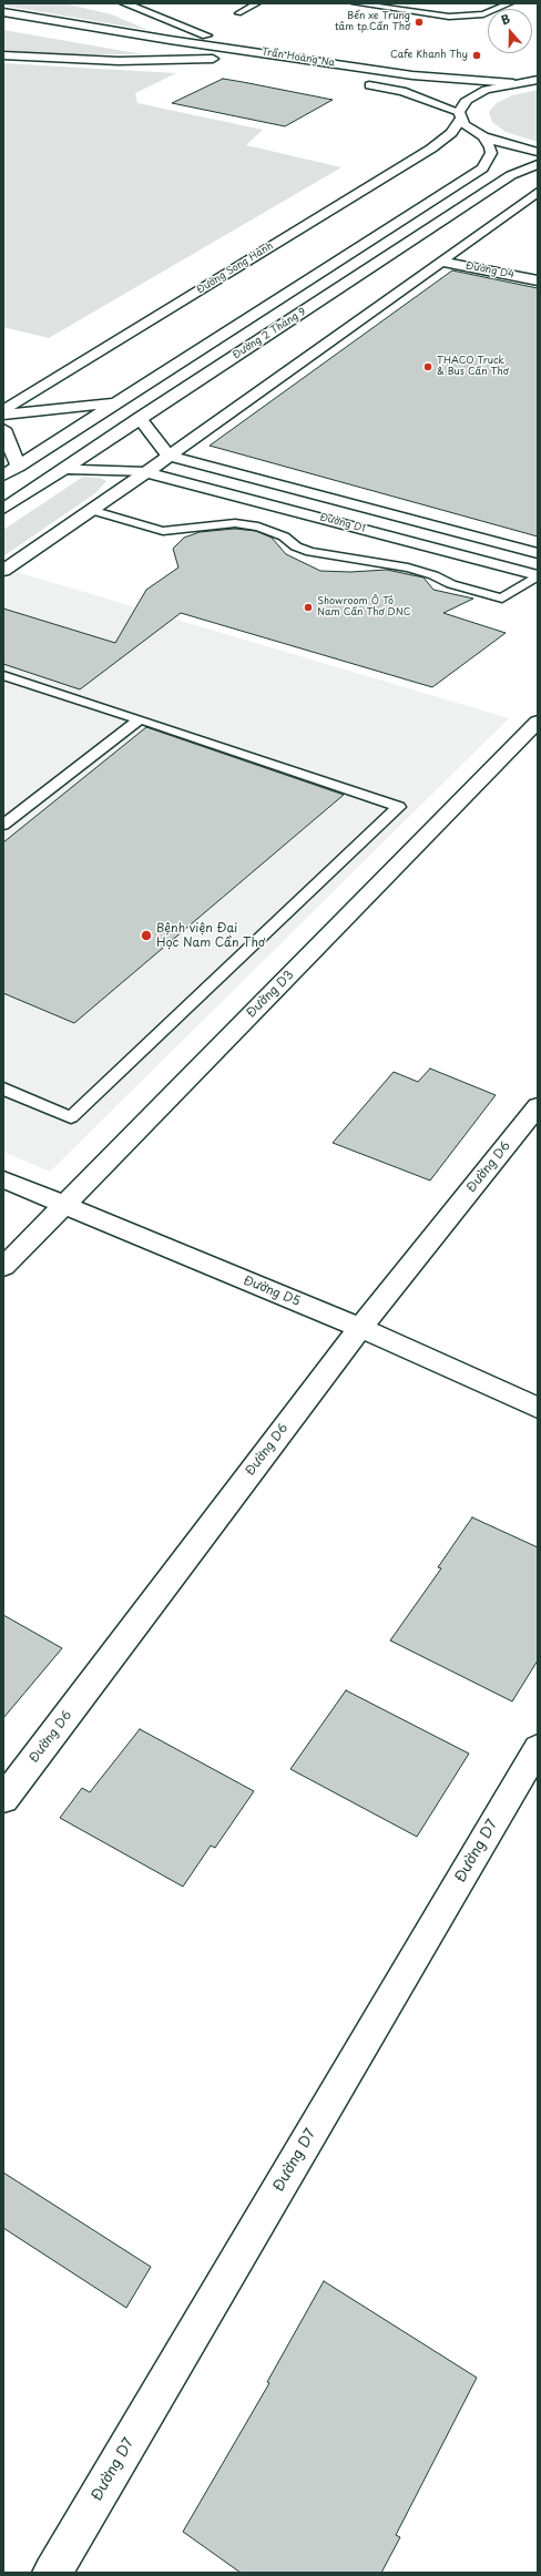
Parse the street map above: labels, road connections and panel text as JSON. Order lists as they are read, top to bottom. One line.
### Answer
{"streets":{"main road":["Trần Hoàng Na","Đường Song Hành","Đường D4","Đường 2 Tháng 9","Đường D1","Đường D3","Đường D6","Đường D5","Đường D7"]},"crossings":[["Trần Hoàng Na","Đường Song Hành"],["Đường 2 Tháng 9","Đường D1"],["Đường D3","Đường D5"],["Đường D6","Đường D5"]],"places":["Bến xe Trung tâm tp.Cần Thơ","Cafe Khanh Thy","THACO Truck & Bus Cần Thơ","Showroom Ô Tô Nam Cần Thơ DNC","Bệnh viện Đại Học Nam Cần Thơ"],"north":"top"}
